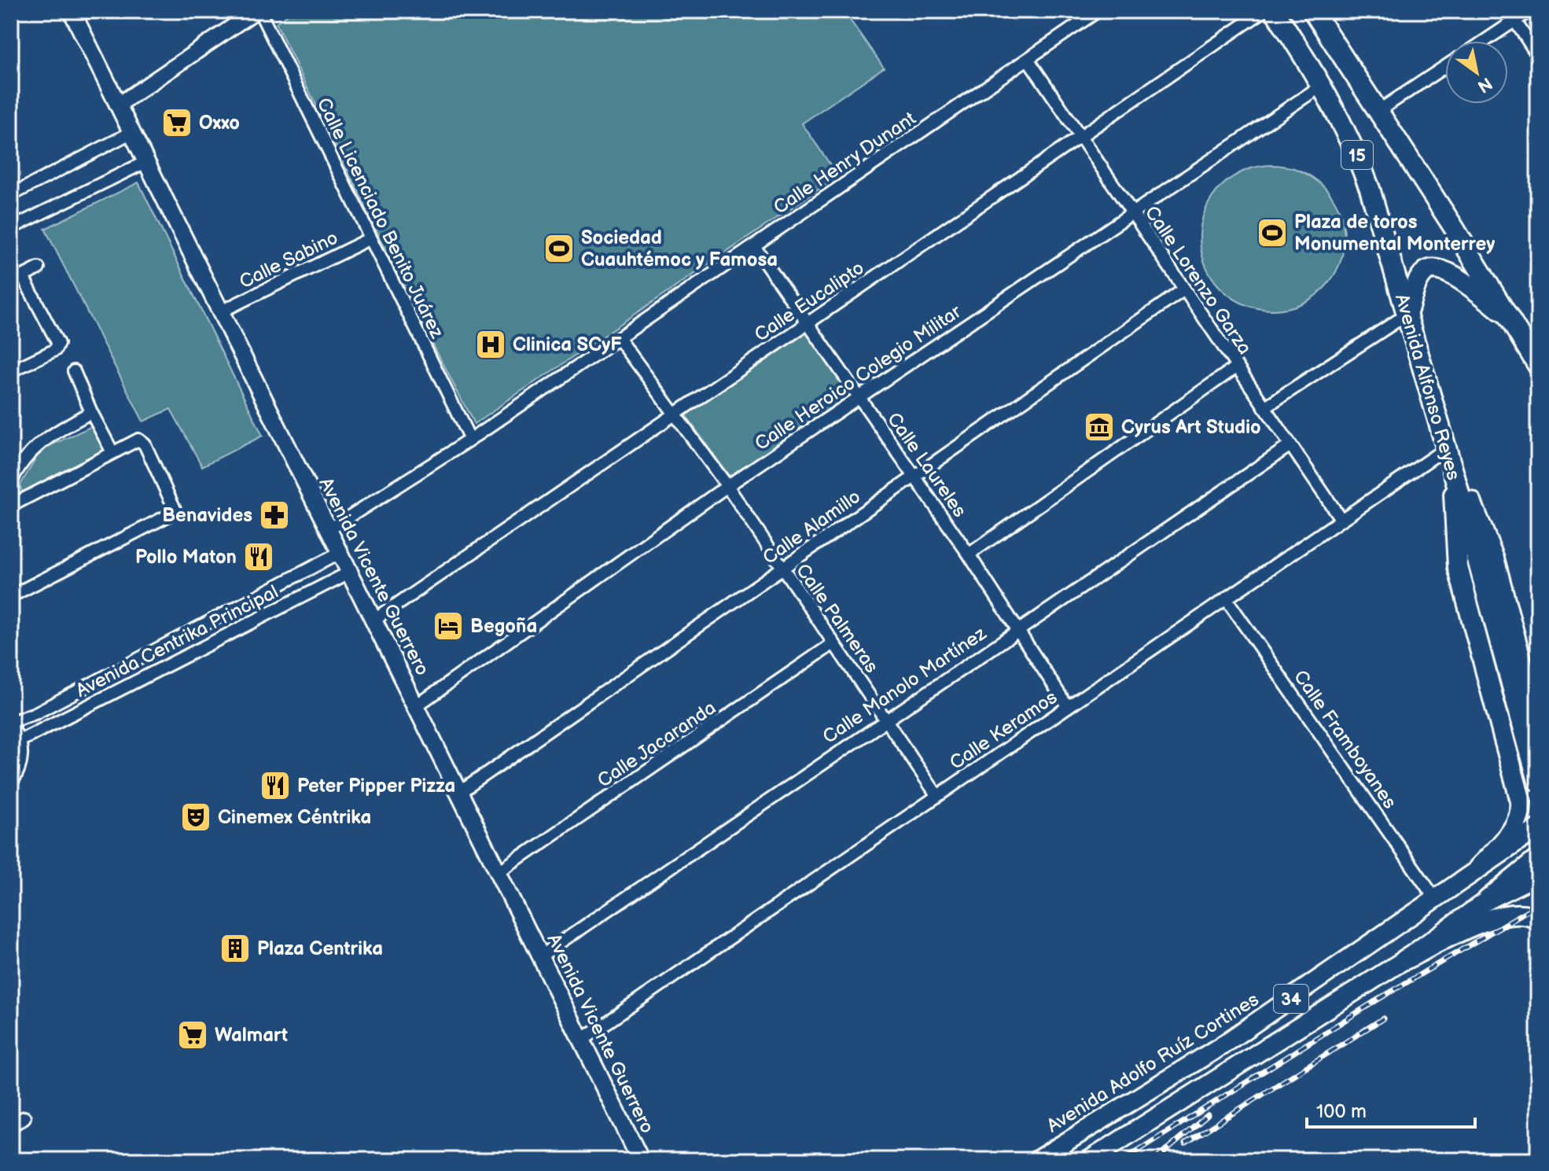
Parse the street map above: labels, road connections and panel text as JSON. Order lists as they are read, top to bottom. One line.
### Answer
{"streets":{"highway":["15","Avenida Alfonso Reyes"],"main road":["Avenida Vicente Guerrero","34","Avenida Adolfo Ruíz Cortines"],"street":["Calle Henry Dunant","Calle Licenciado Benito Juárez","Calle Sabino","Calle Lorenzo Garza","Calle Eucalipto","Calle Heroico Colegio Militar","Calle Laureles","Calle Alamillo","Calle Palmeras","Avenida Centrika Principal","Calle Manolo Martínez","Calle Keramos","Calle Framboyanes","Calle Jacaranda"]},"crossings":[["Calle Henry Dunant","Calle Licenciado Benito Juárez"],["Calle Henry Dunant","Calle Lorenzo Garza"],["Calle Henry Dunant","Calle Laureles"],["Calle Henry Dunant","Avenida Vicente Guerrero"],["Calle Henry Dunant","Calle Palmeras"],["Calle Licenciado Benito Juárez","Calle Sabino"],["Calle Sabino","Avenida Vicente Guerrero"],["Calle Lorenzo Garza","Calle Eucalipto"],["Calle Lorenzo Garza","Calle Heroico Colegio Militar"],["Calle Lorenzo Garza","Calle Alamillo"],["Calle Lorenzo Garza","Calle Manolo Martínez"],["Calle Lorenzo Garza","Calle Keramos"],["Calle Eucalipto","Calle Laureles"],["Calle Eucalipto","Avenida Vicente Guerrero"],["Calle Eucalipto","Calle Palmeras"],["Calle Heroico Colegio Militar","Avenida Alfonso Reyes"],["Calle Heroico Colegio Militar","Calle Laureles"],["Calle Heroico Colegio Militar","Avenida Vicente Guerrero"],["Calle Heroico Colegio Militar","Calle Palmeras"],["Avenida Alfonso Reyes","Calle Keramos"],["Calle Laureles","Calle Alamillo"],["Calle Laureles","Calle Manolo Martínez"],["Calle Laureles","Calle Keramos"],["Calle Alamillo","Avenida Vicente Guerrero"],["Calle Alamillo","Calle Palmeras"],["Avenida Vicente Guerrero","Avenida Centrika Principal"],["Avenida Vicente Guerrero","Calle Manolo Martínez"],["Avenida Vicente Guerrero","Calle Keramos"],["Avenida Vicente Guerrero","Calle Jacaranda"],["Calle Palmeras","Calle Manolo Martínez"],["Calle Palmeras","Calle Keramos"],["Calle Palmeras","Calle Jacaranda"],["Calle Keramos","Calle Framboyanes"],["Calle Framboyanes","Avenida Adolfo Ruíz Cortines"]],"places":{"supermarket":["Oxxo","Walmart"],"sports":["Plaza de toros Monumental Monterrey","Sociedad Cuauhtémoc y Famosa"],"hospital":["Clinica SCyF"],"museum":["Cyrus Art Studio"],"pharmacy":["Benavides"],"restaurant":["Pollo Maton","Peter Pipper Pizza"],"hotel":["Begoña"],"theatre":["Cinemex Céntrika"],"building":["Plaza Centrika"]},"scale_bar":"100 m","north":"bottom right"}
